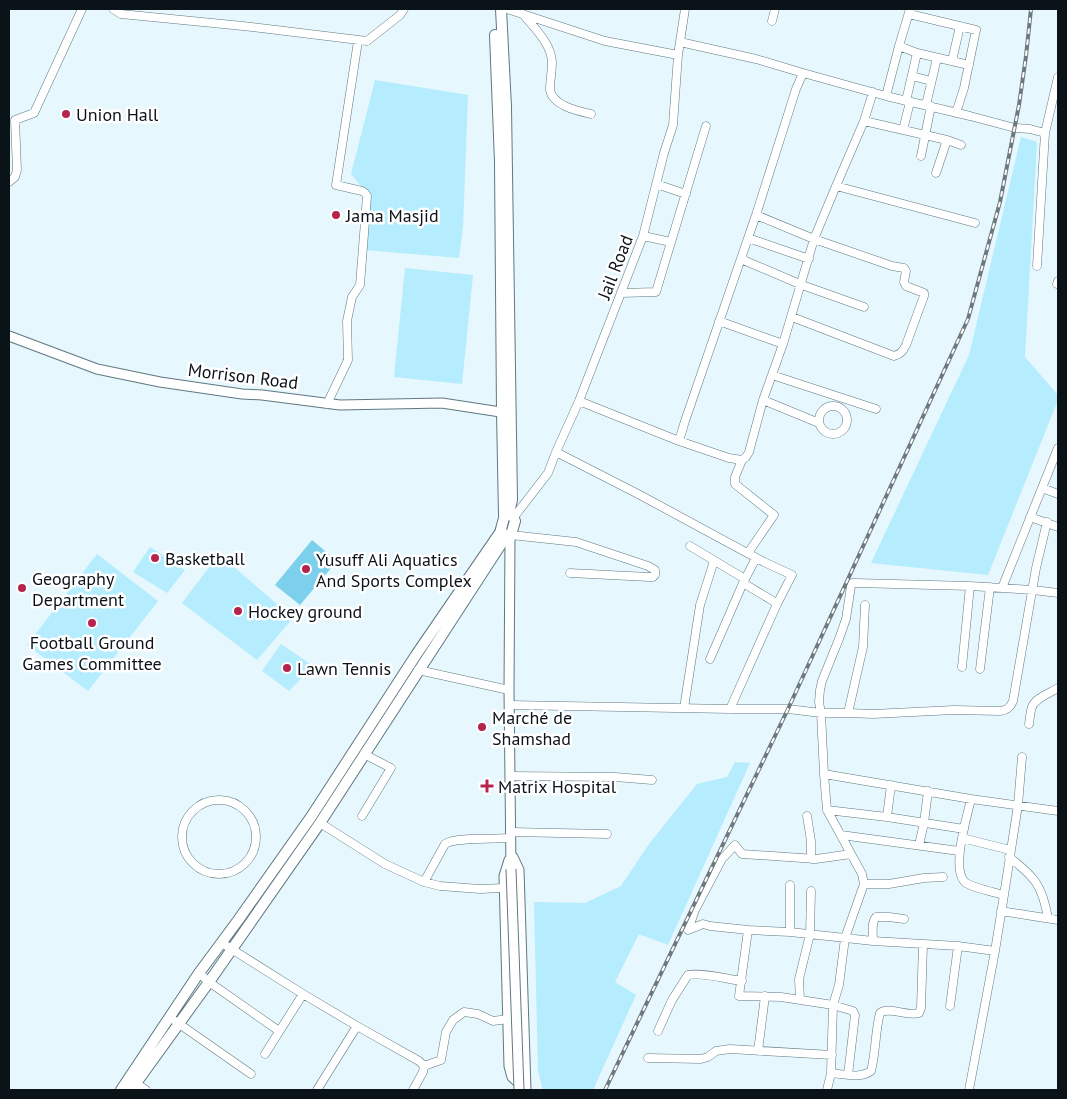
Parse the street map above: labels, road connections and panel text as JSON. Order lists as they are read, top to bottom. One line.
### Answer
{"streets":{"street":["Jail Road","Morrison Road"]},"places":{"other":["Union Hall","Jama Masjid","Basketball","Yusuff Ali Aquatics And Sports Complex","Geography Department","Hockey ground","Football Ground Games Committee","Lawn Tennis","Marché de Shamshad"],"health":["Matrix Hospital"]}}
